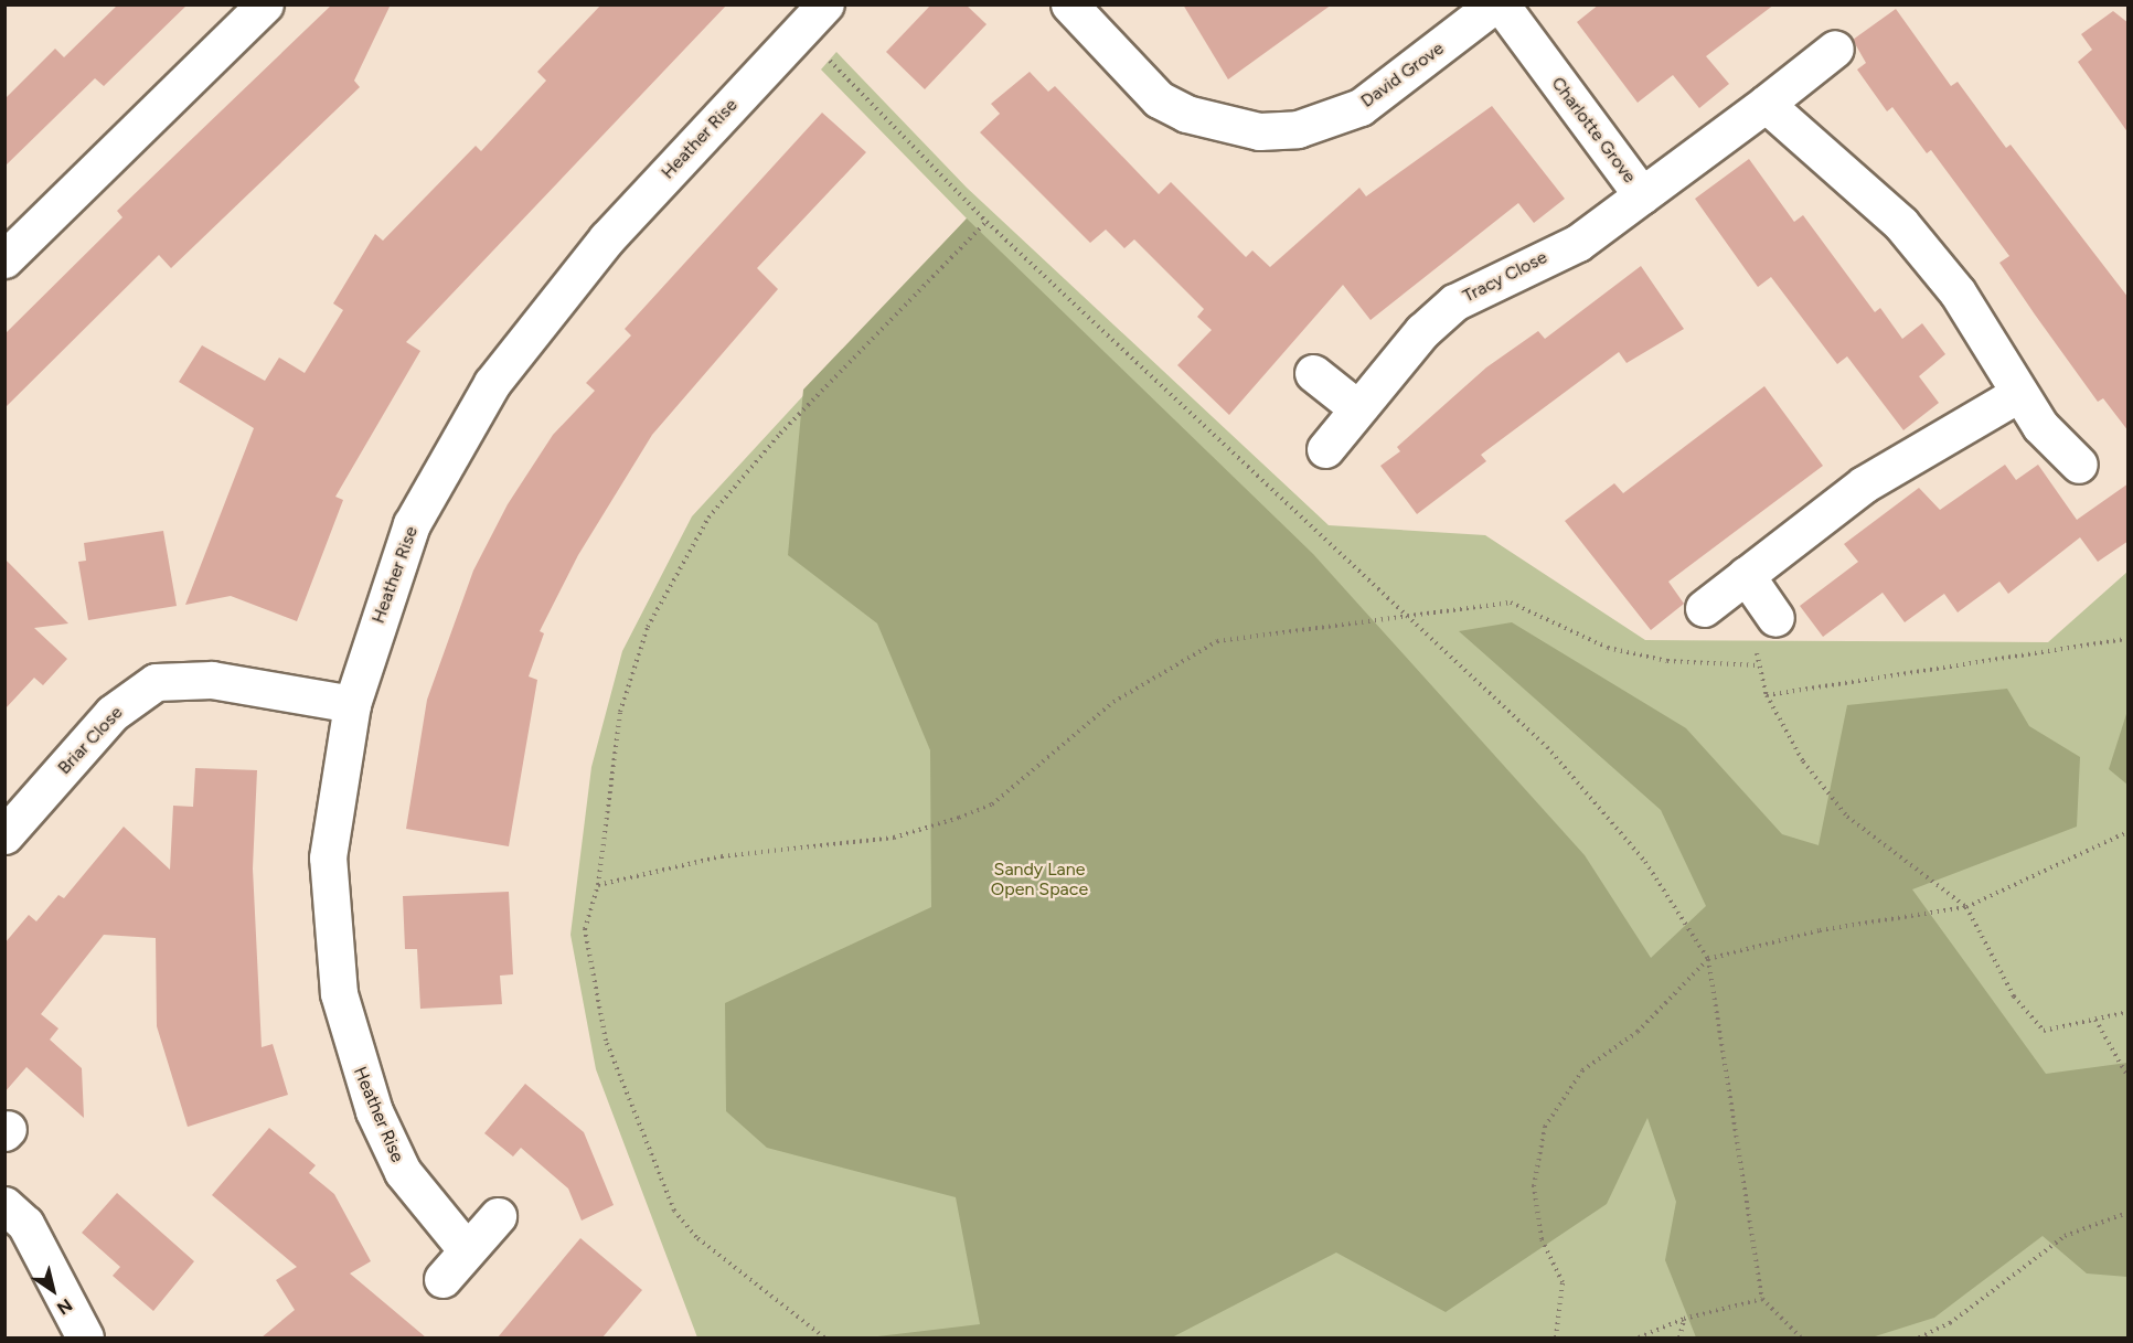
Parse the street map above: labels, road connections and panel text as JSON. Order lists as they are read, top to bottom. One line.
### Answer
{"streets":{"street":["David Grove","Charlotte Grove","Heather Rise","Tracy Close","Briar Close"]},"crossings":[["Charlotte Grove","Tracy Close"],["Heather Rise","Briar Close"]],"parks":["Sandy Lane Open Space"],"north":"bottom right"}
